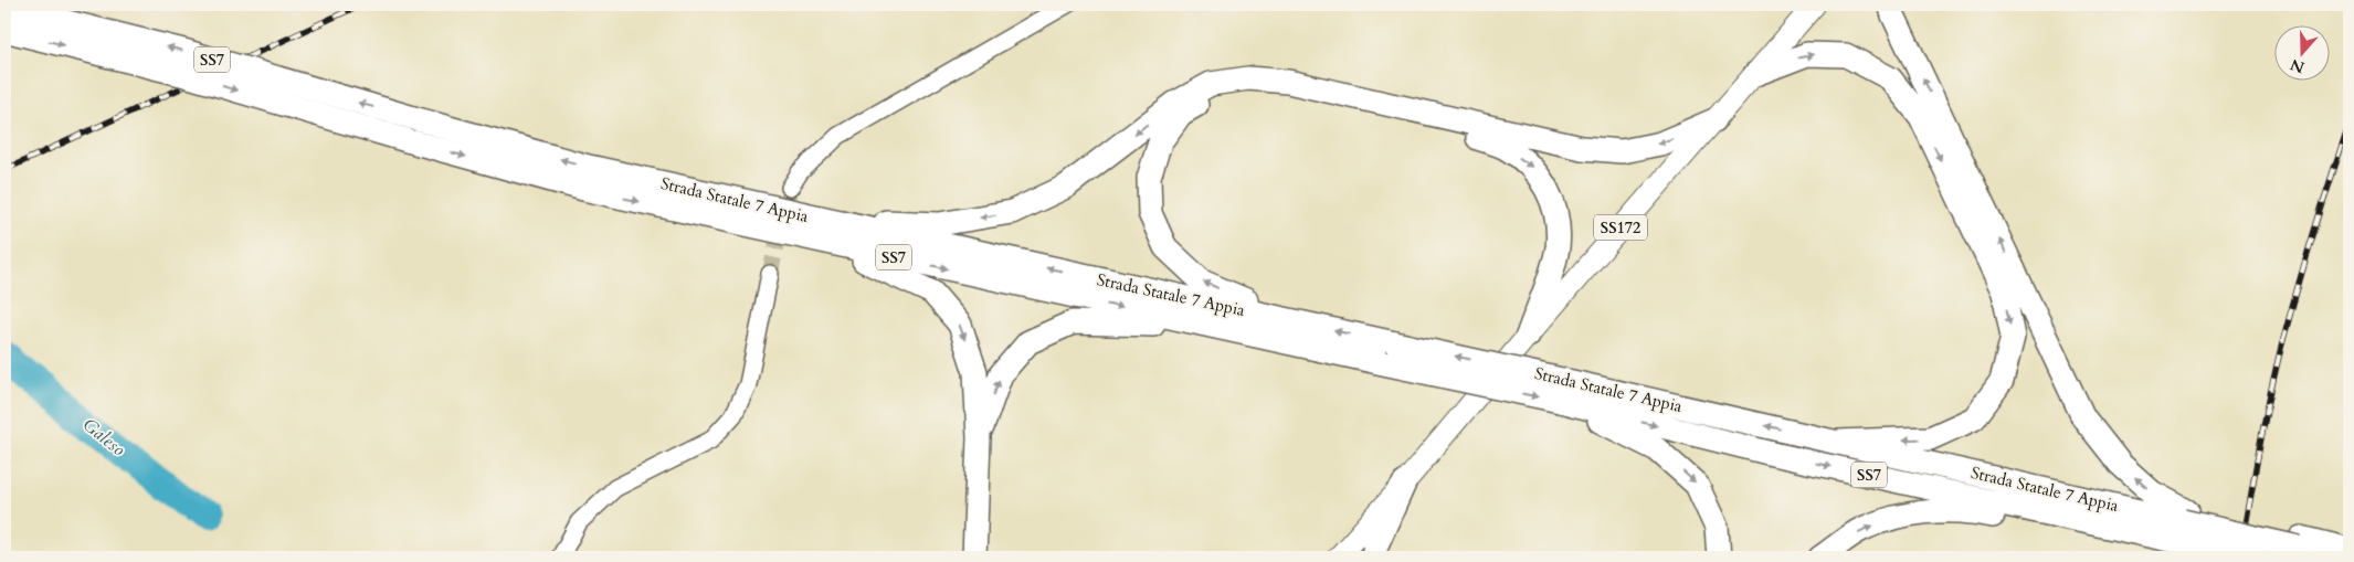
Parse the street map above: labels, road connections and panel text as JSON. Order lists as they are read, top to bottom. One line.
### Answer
{"streets":{"highway":["SS7","Strada Statale 7 Appia"],"main road":["SS172"]},"water":["Galeso"],"north":"bottom"}
